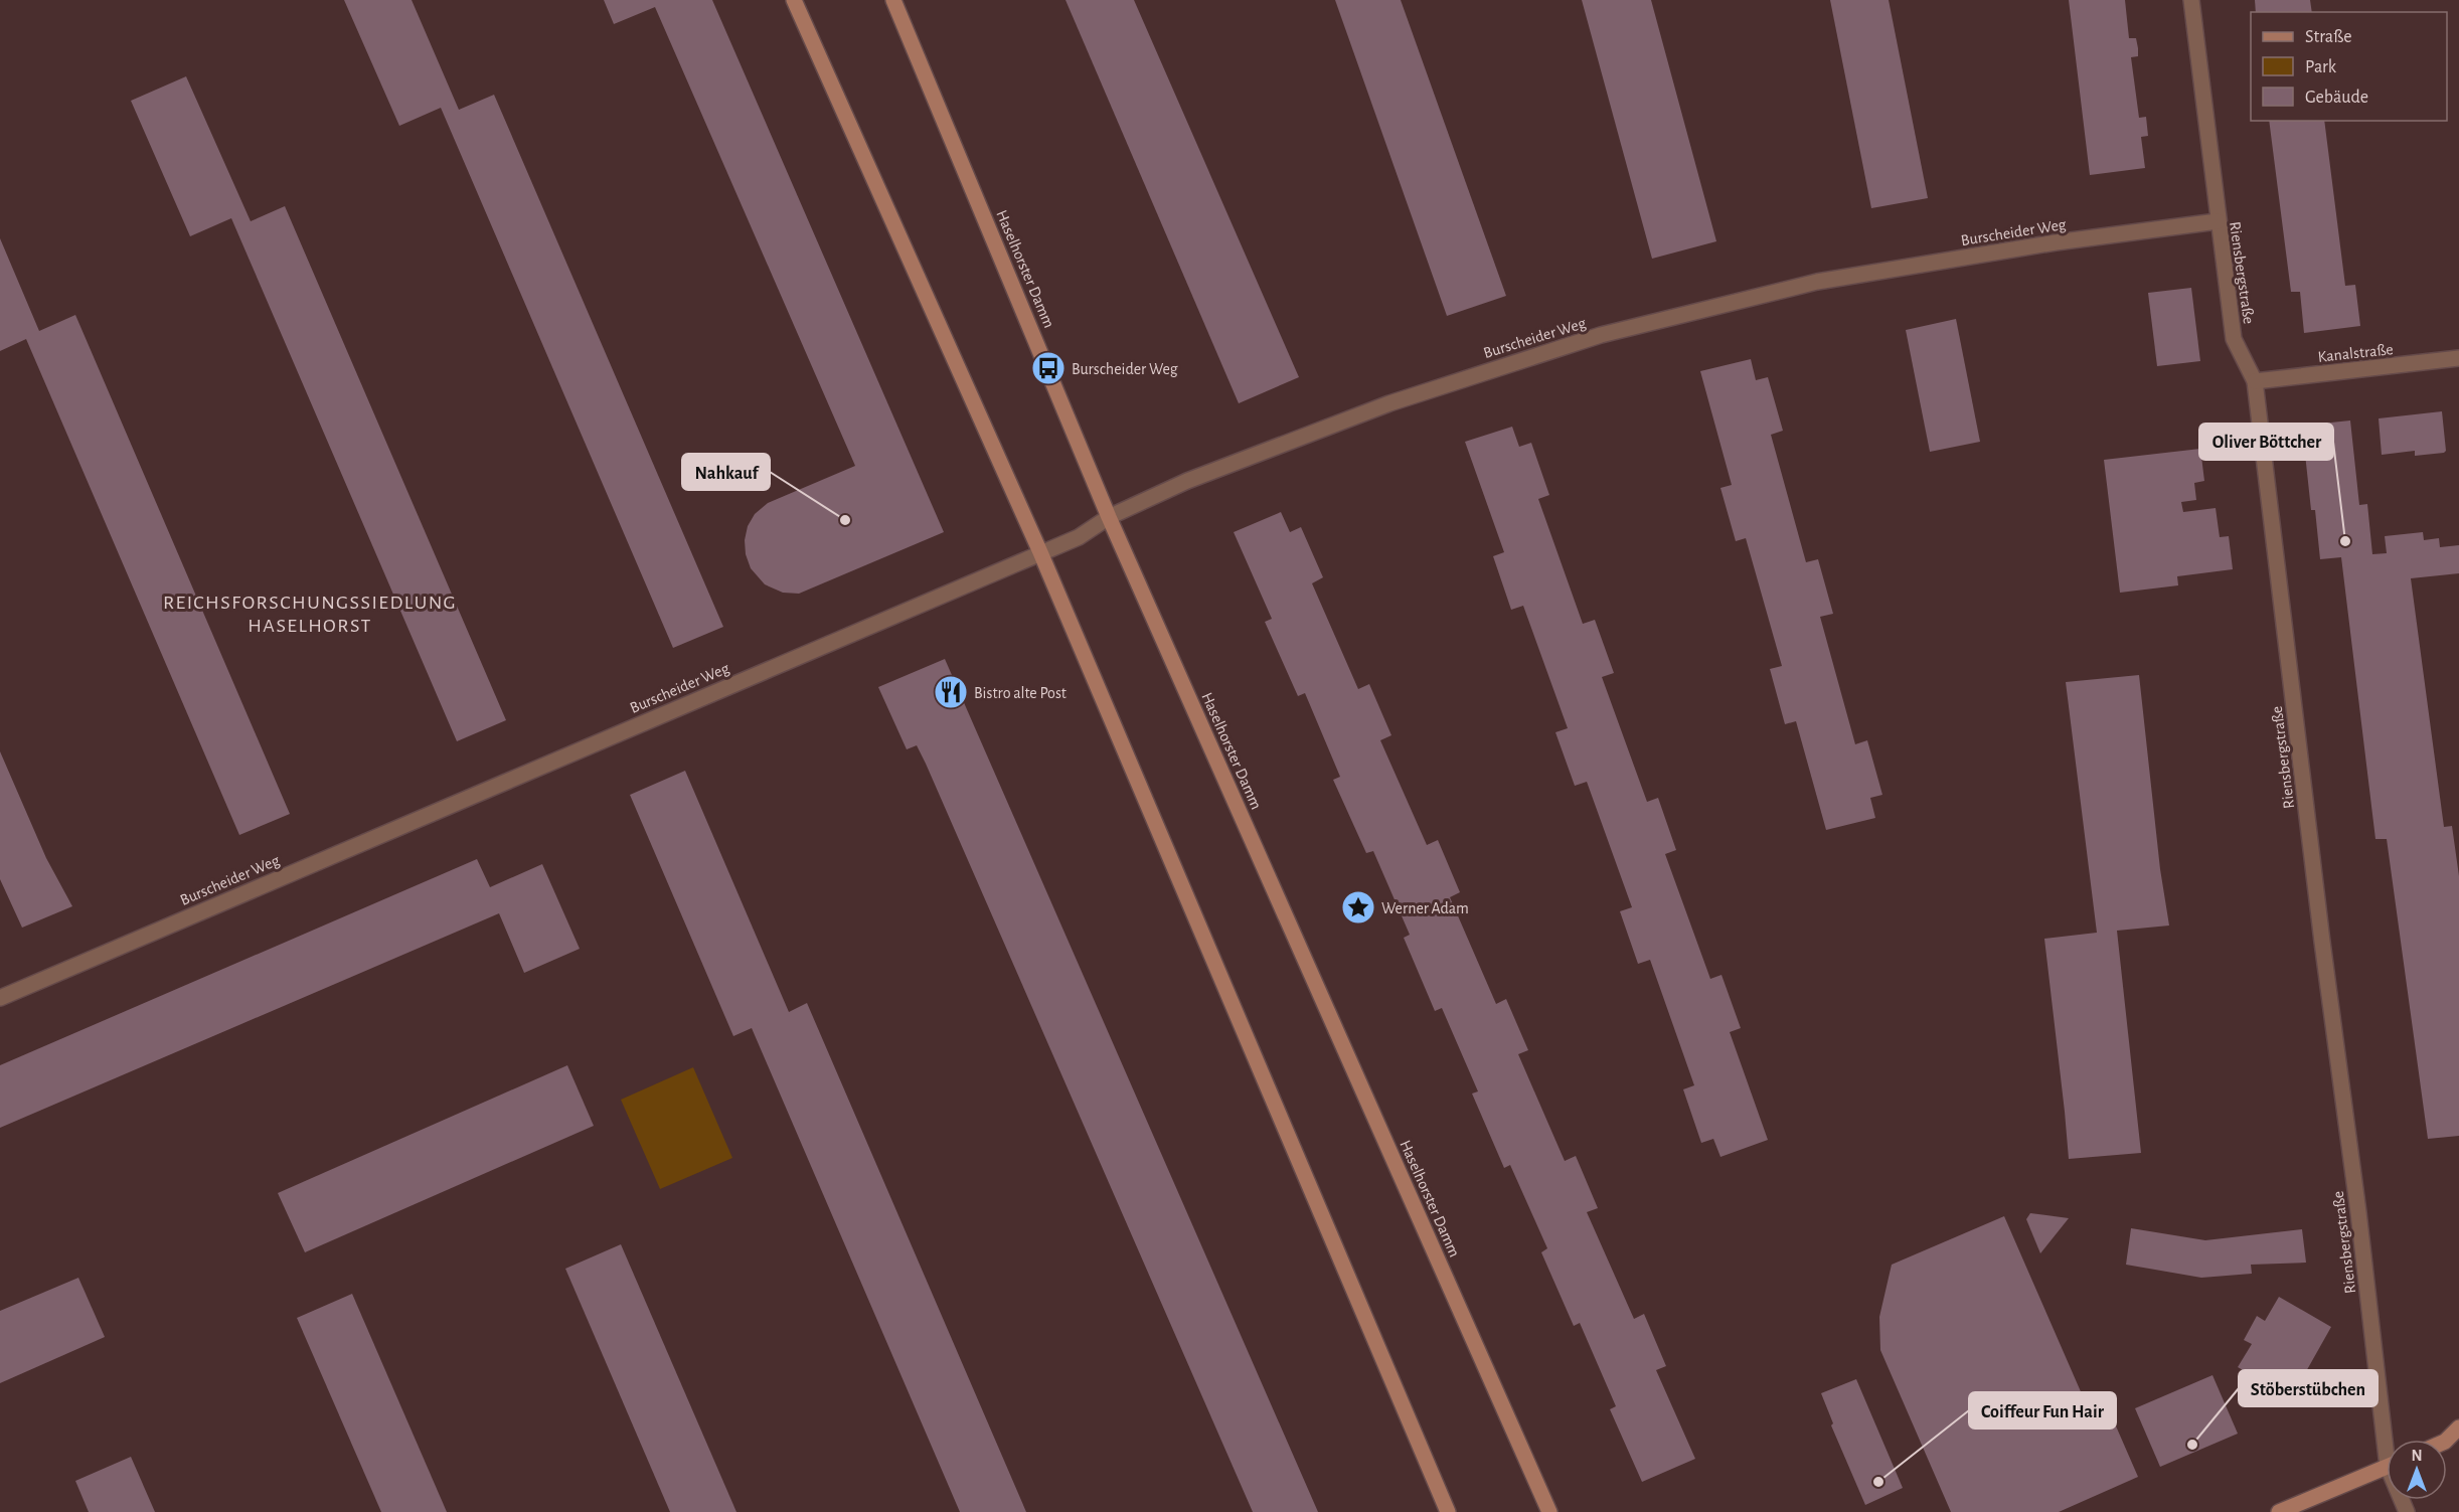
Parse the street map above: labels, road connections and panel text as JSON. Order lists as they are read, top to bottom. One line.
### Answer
{"streets":{"street":["Burscheider Weg","Haselhorster Damm","Riensbergstraße","Kanalstraße"]},"crossings":[["Burscheider Weg","Haselhorster Damm"],["Burscheider Weg","Riensbergstraße"],["Riensbergstraße","Kanalstraße"]],"districts":["REICHSFORSCHUNGSSIEDLUNG HASELHORST"],"places":{"bus stop":["Burscheider Weg"],"other":["Nahkauf","Oliver Böttcher","Stöberstübchen","Coiffeur Fun Hair"],"restaurant":["Bistro alte Post"],"place":["Werner Adam"]},"legend":["Straße","Park","Gebäude"],"north":"top"}
